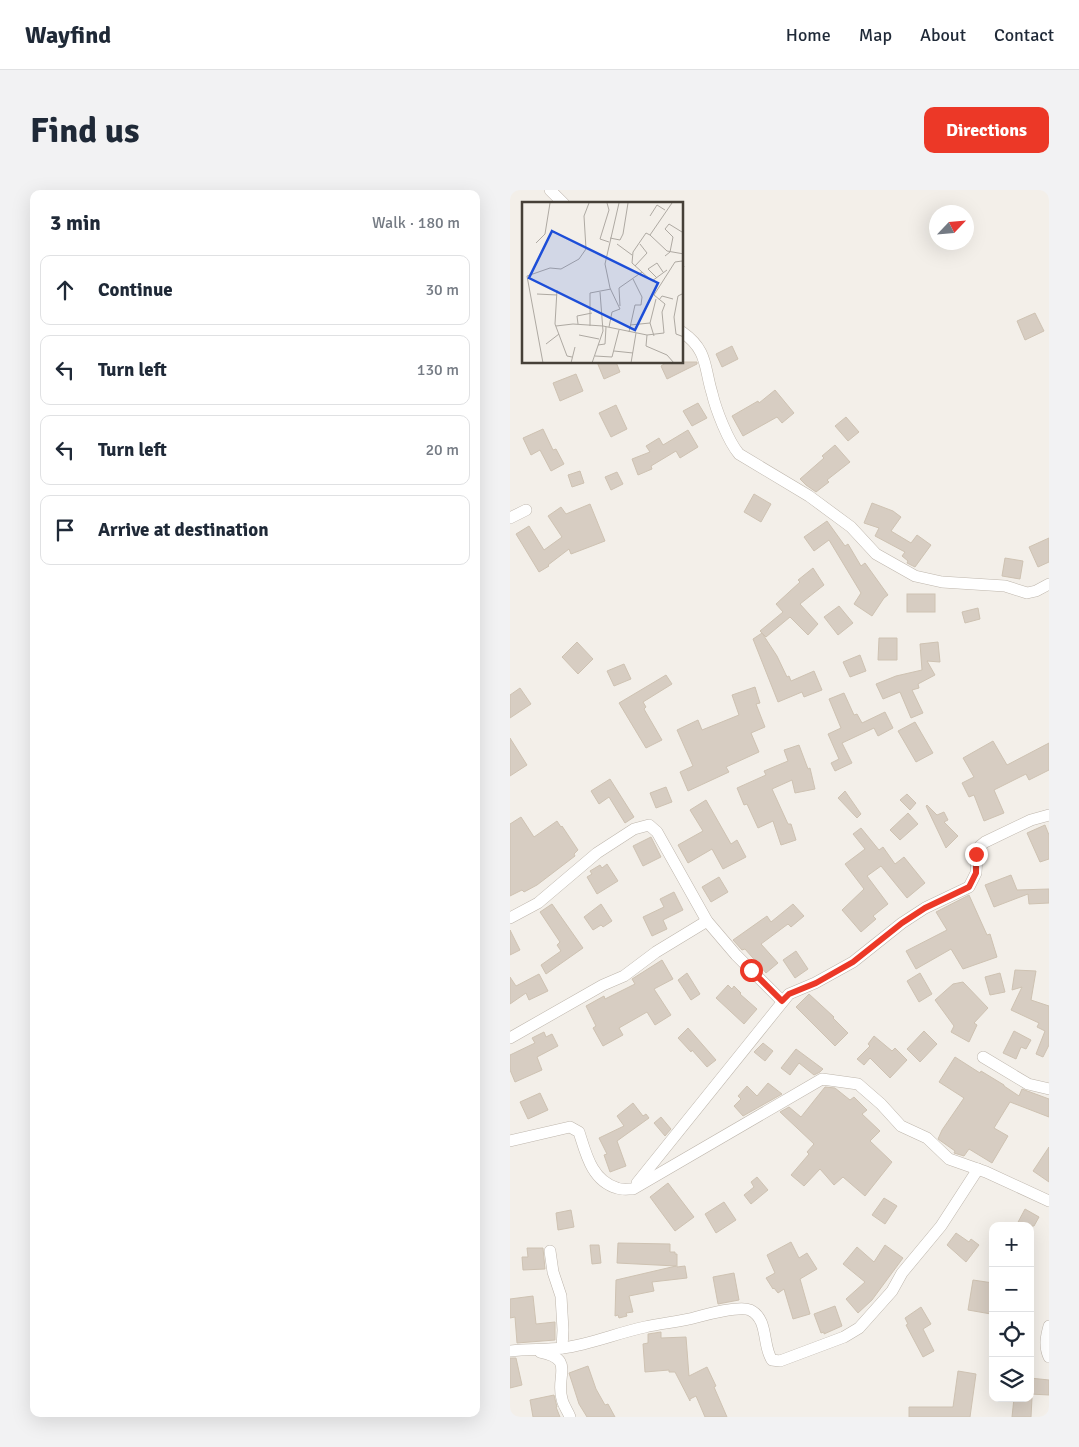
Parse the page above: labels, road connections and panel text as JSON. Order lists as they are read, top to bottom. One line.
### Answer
{"north":"top right","page":{"header":"Wayfind","nav":["Home","Map","About","Contact"],"buttons":"Directions","title":"Find us","heading":["3 min","Walk · 180 m"],"list":[["Continue","30 m"],["Turn left","130 m"],["Turn left","20 m"],"Arrive at destination"],"map_buttons":["+","−"]}}
